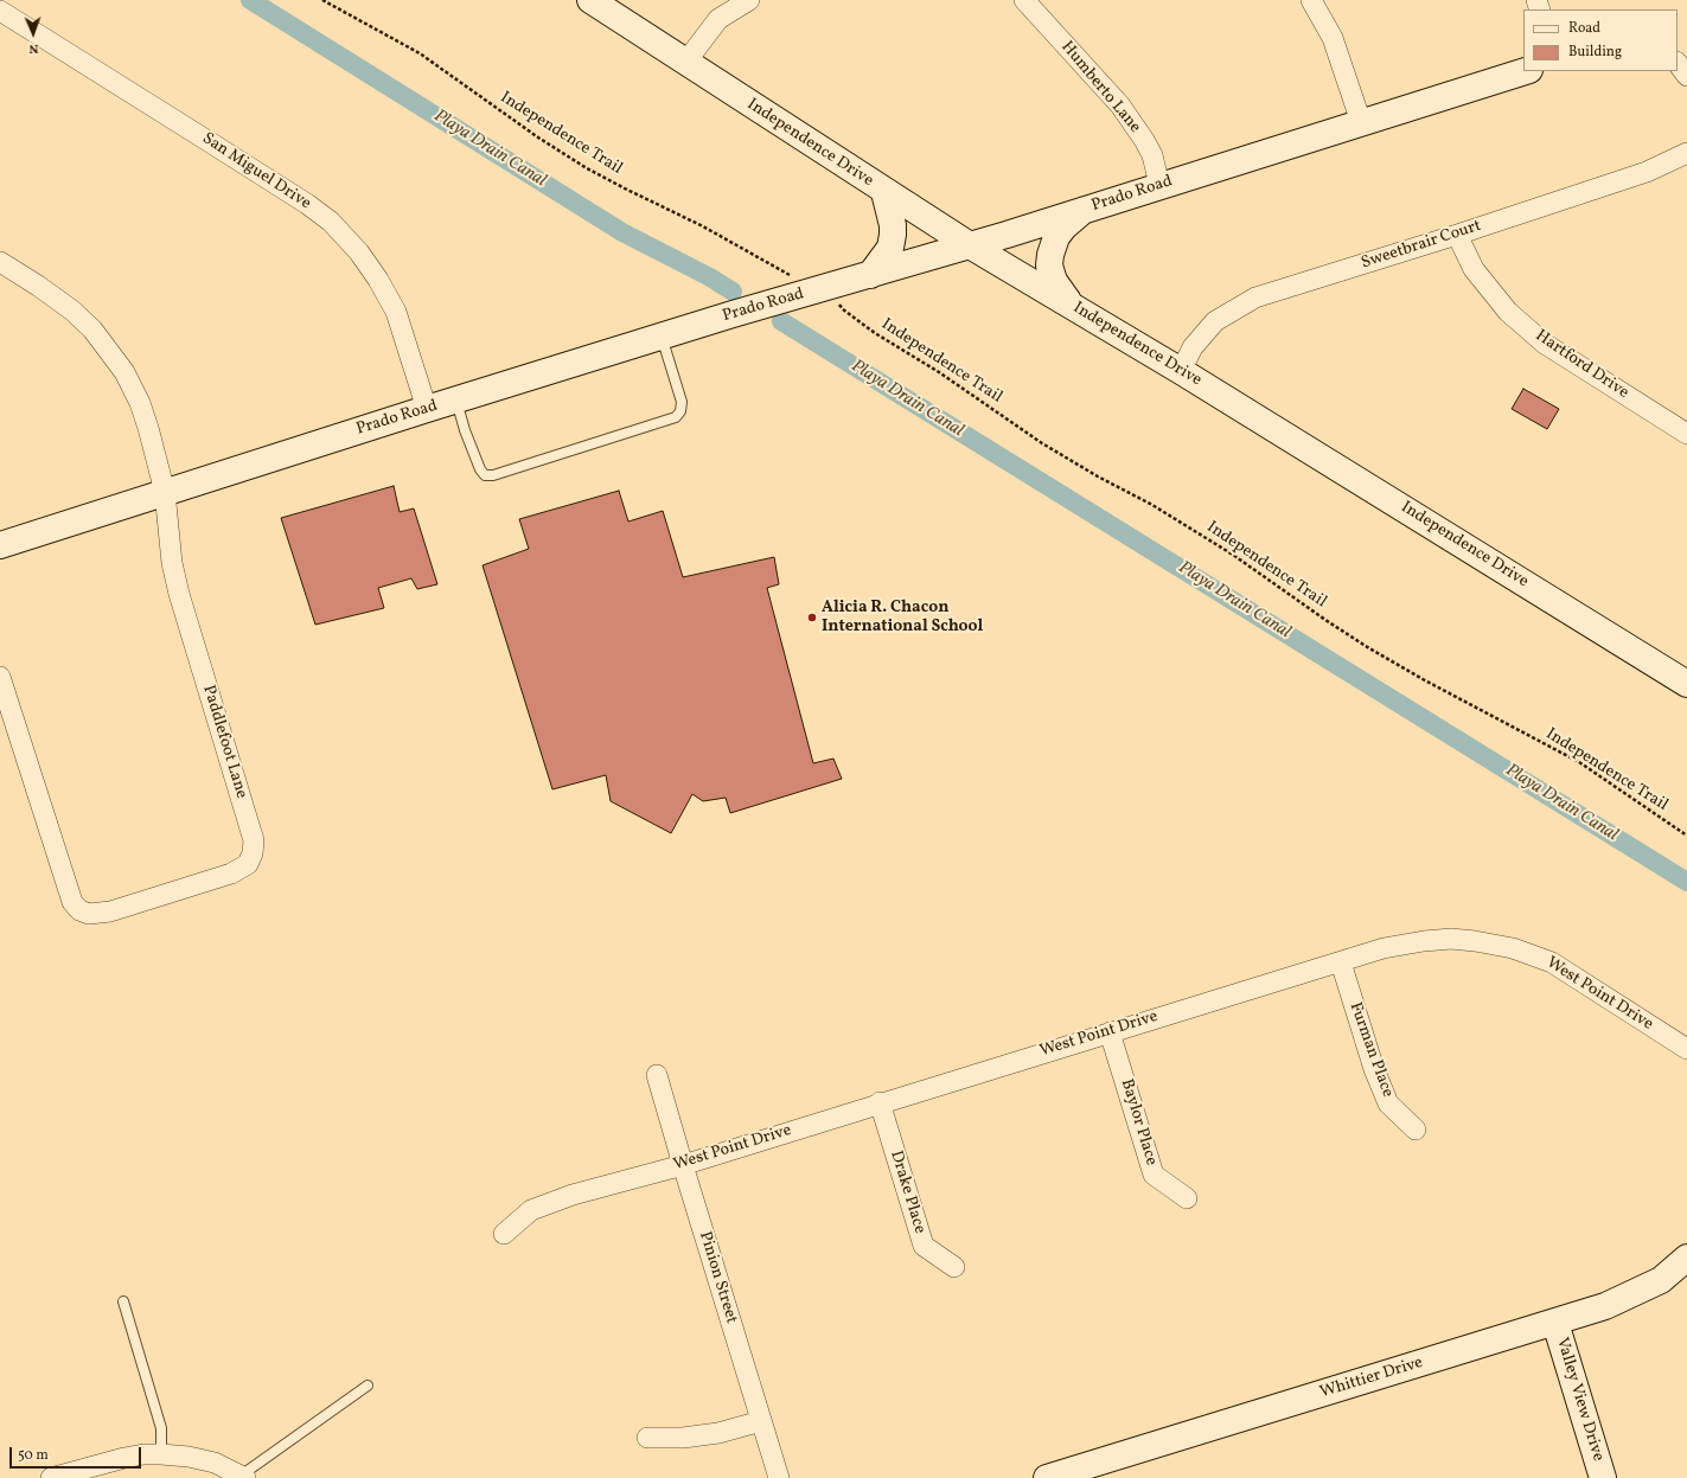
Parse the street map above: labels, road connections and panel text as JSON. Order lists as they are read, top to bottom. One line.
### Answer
{"streets":{"street":["Humberto Lane","Independence Drive","San Miguel Drive","Prado Road","Sweetbrair Court","Hartford Drive","Paddlefoot Lane","West Point Drive","Furman Place","Baylor Place","Drake Place","Pinion Street","Whittier Drive","Valley View Drive"],"path":["Independence Trail"]},"crossings":[["Humberto Lane","Prado Road"],["Independence Trail","Prado Road"],["Independence Drive","Prado Road"],["Independence Drive","Sweetbrair Court"],["San Miguel Drive","Prado Road"],["Prado Road","Paddlefoot Lane"],["Sweetbrair Court","Hartford Drive"],["West Point Drive","Furman Place"],["West Point Drive","Baylor Place"],["West Point Drive","Drake Place"],["West Point Drive","Pinion Street"],["Whittier Drive","Valley View Drive"]],"water":["Playa Drain Canal"],"places":["Alicia R. Chacon International School"],"legend":["Road","Building"],"scale_bar":"50 m","north":"bottom"}
